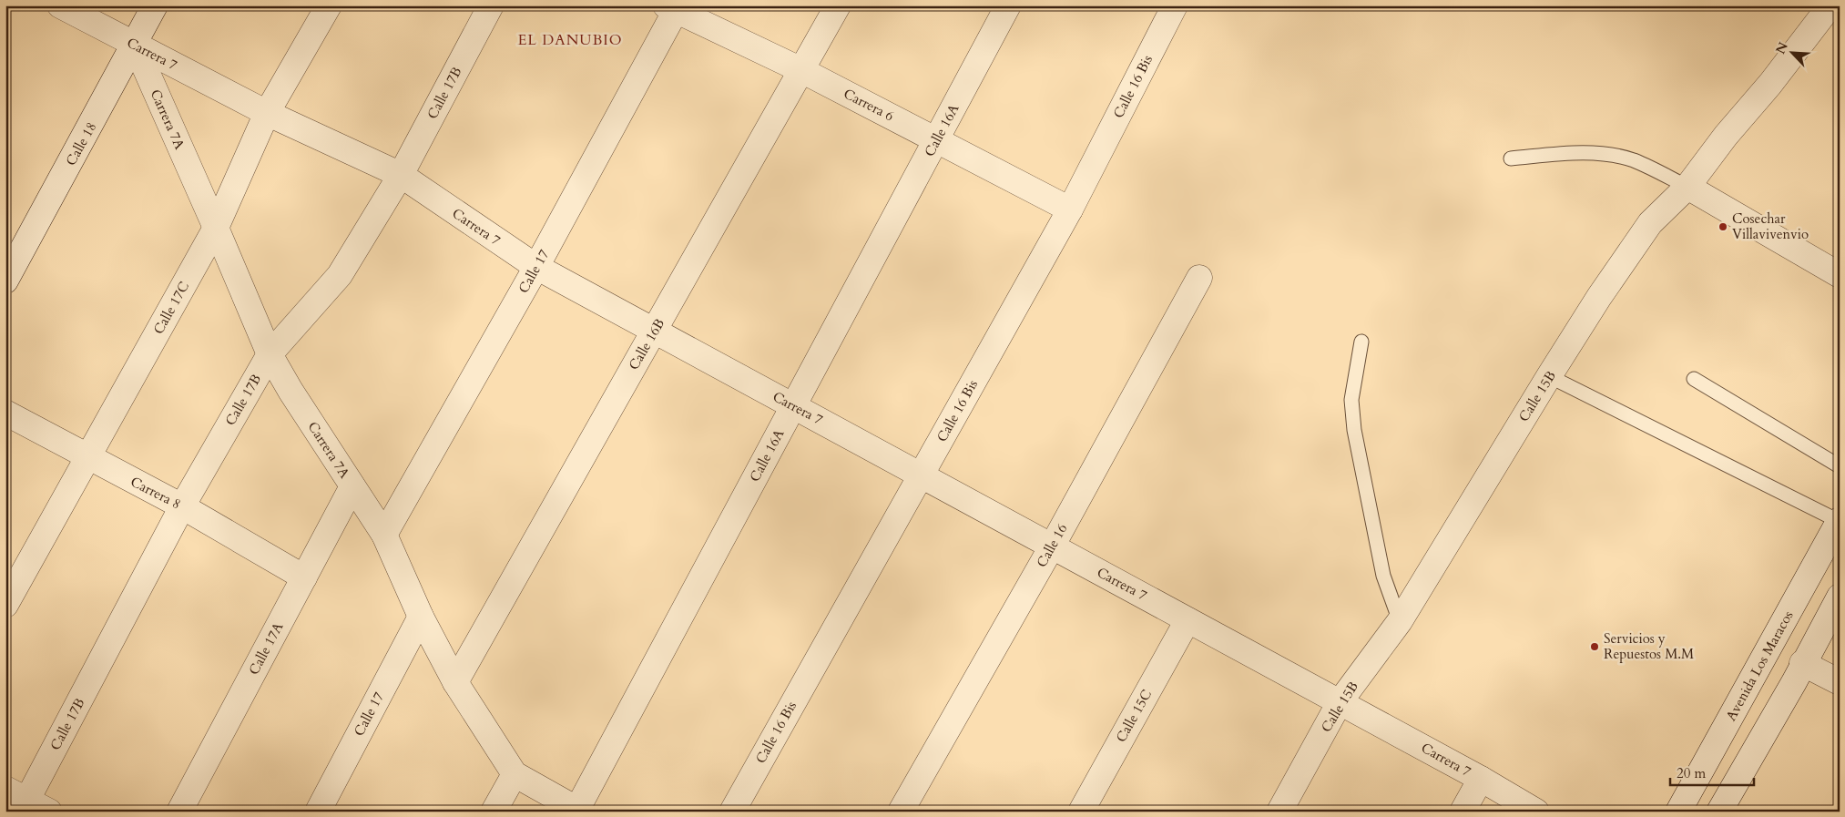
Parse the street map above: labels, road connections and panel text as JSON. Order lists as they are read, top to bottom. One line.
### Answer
{"streets":{"street":["Carrera 7","Calle 16 Bis","Calle 17B","Carrera 6","Carrera 7A","Calle 16A","Calle 18","Calle 17","Calle 17C","Calle 16B","Calle 15B","Carrera 8","Calle 16","Calle 17A","Avenida Los Maracos","Calle 15C"]},"crossings":[["Carrera 7","Calle 16 Bis"],["Carrera 7","Calle 17B"],["Carrera 7","Carrera 7A"],["Carrera 7","Calle 16A"],["Carrera 7","Calle 18"],["Carrera 7","Calle 17"],["Carrera 7","Calle 17C"],["Carrera 7","Calle 16B"],["Carrera 7","Calle 15B"],["Carrera 7","Calle 16"],["Carrera 7","Calle 15C"],["Calle 16 Bis","Carrera 6"],["Calle 17B","Carrera 7A"],["Calle 17B","Carrera 8"],["Carrera 6","Calle 16A"],["Carrera 6","Calle 17"],["Carrera 6","Calle 16B"],["Carrera 7A","Calle 16A"],["Carrera 7A","Calle 18"],["Carrera 7A","Calle 17"],["Carrera 7A","Calle 17C"],["Carrera 7A","Calle 16B"],["Carrera 7A","Calle 17A"],["Calle 17C","Carrera 8"],["Carrera 8","Calle 17A"]],"districts":["EL DANUBIO"],"places":["Cosechar Villavivenvio","Servicios y Repuestos M.M"],"scale_bar":"20 m","north":"top left"}
